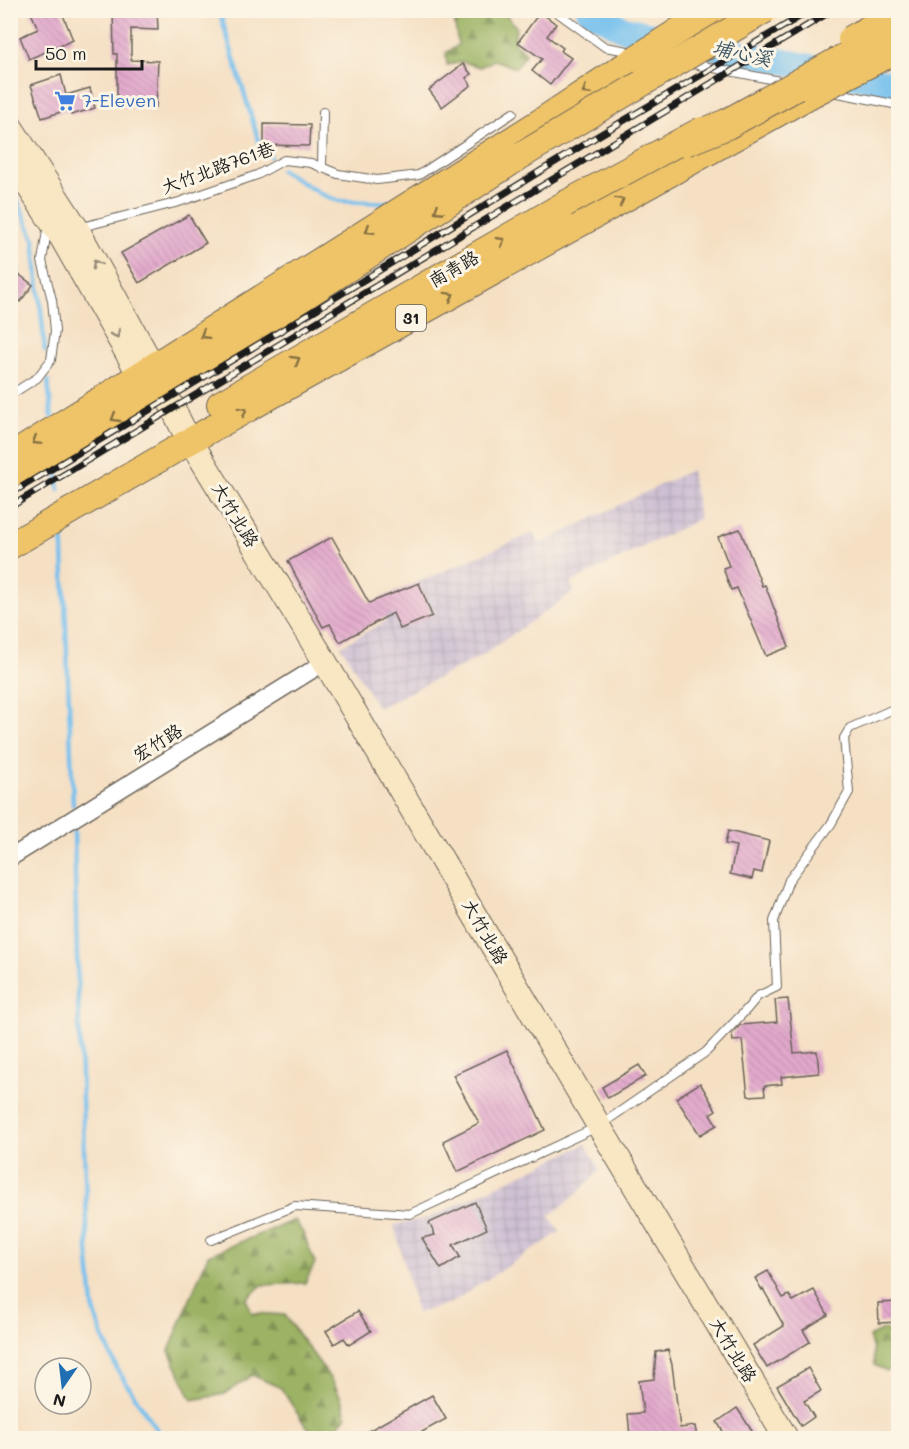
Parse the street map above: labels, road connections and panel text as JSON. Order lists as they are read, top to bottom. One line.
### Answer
{"streets":{"main road":["南青路","31"],"street":["大竹北路","宏竹路"],"lane":["大竹北路761巷"]},"crossings":[["大竹北路761巷","大竹北路"],["南青路","31"],["南青路","大竹北路"],["31","大竹北路"],["大竹北路","宏竹路"]],"water":["埔心溪"],"places":{"supermarket":["7-Eleven"]},"scale_bar":"50 m","north":"bottom"}
